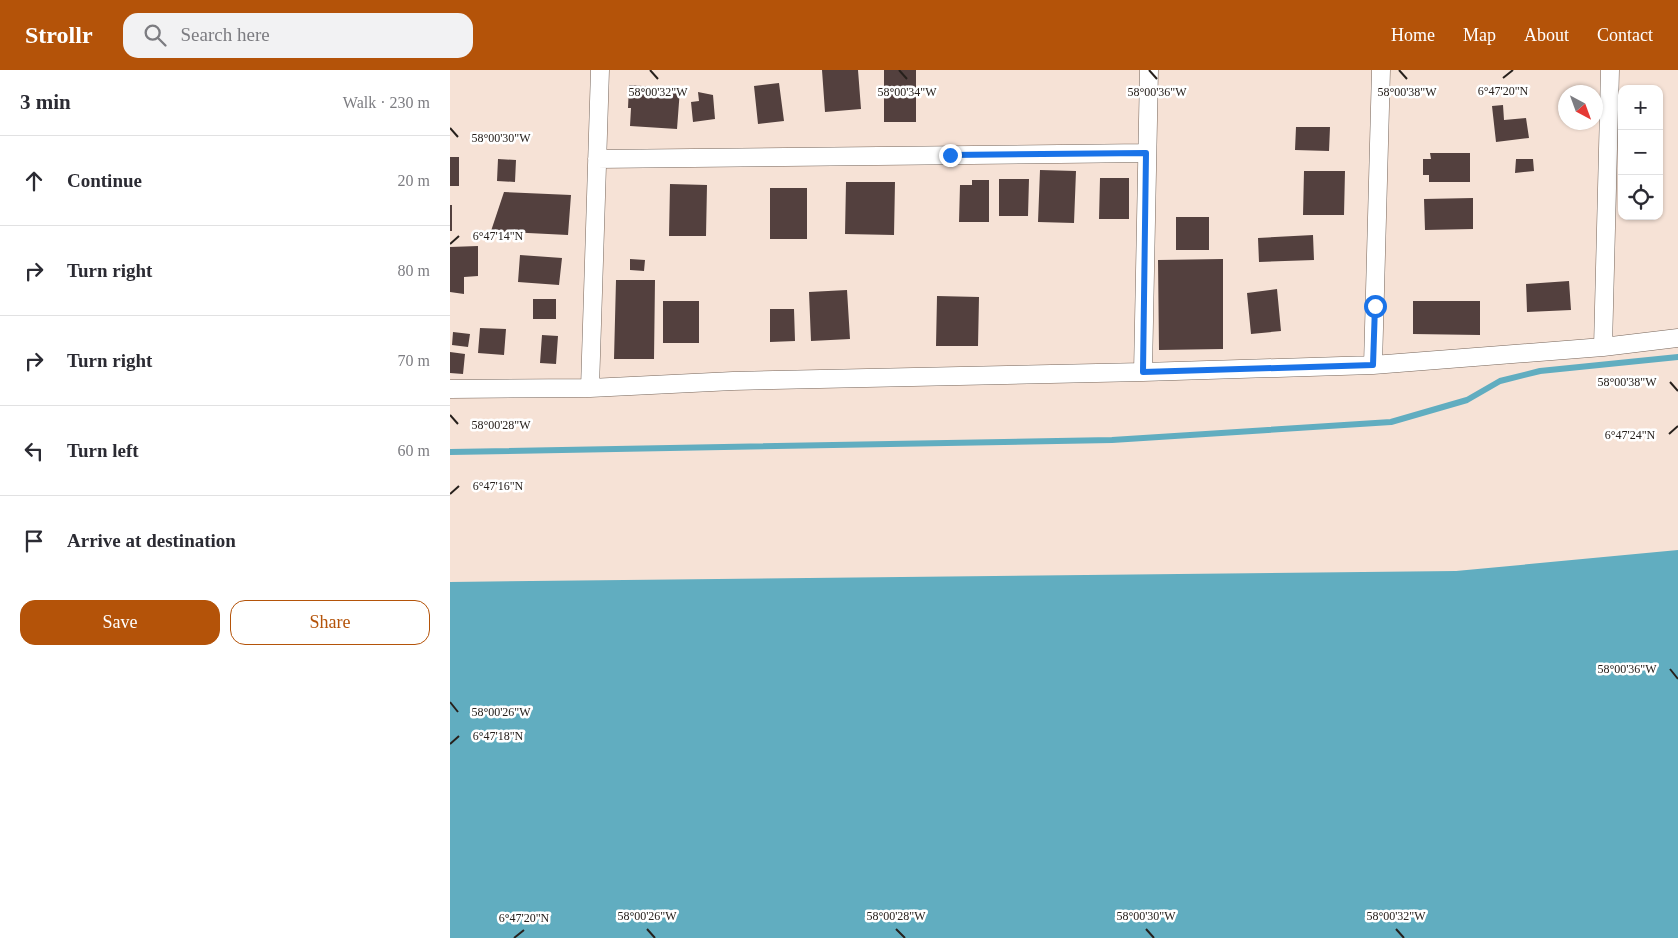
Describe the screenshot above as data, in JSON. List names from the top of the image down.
{
  "north": "bottom right",
  "page": {
    "header": "Strollr",
    "search": "Search here",
    "nav": [
      "Home",
      "Map",
      "About",
      "Contact"
    ],
    "heading": ["3 min", "Walk · 230 m"],
    "map_buttons": ["+", "−"],
    "list": [
      ["Continue", "20 m"],
      ["Turn right", "80 m"],
      ["Turn right", "70 m"],
      ["Turn left", "60 m"],
      "Arrive at destination"
    ],
    "buttons": ["Save", "Share"]
  },
  "coordinates": [
    "6°47'20\"N",
    "58°00'32\"W",
    "58°00'34\"W",
    "58°00'38\"W",
    "58°00'36\"W",
    "58°00'30\"W",
    "6°47'14\"N",
    "58°00'28\"W",
    "6°47'24\"N",
    "6°47'16\"N",
    "58°00'26\"W",
    "6°47'18\"N"
  ]
}
